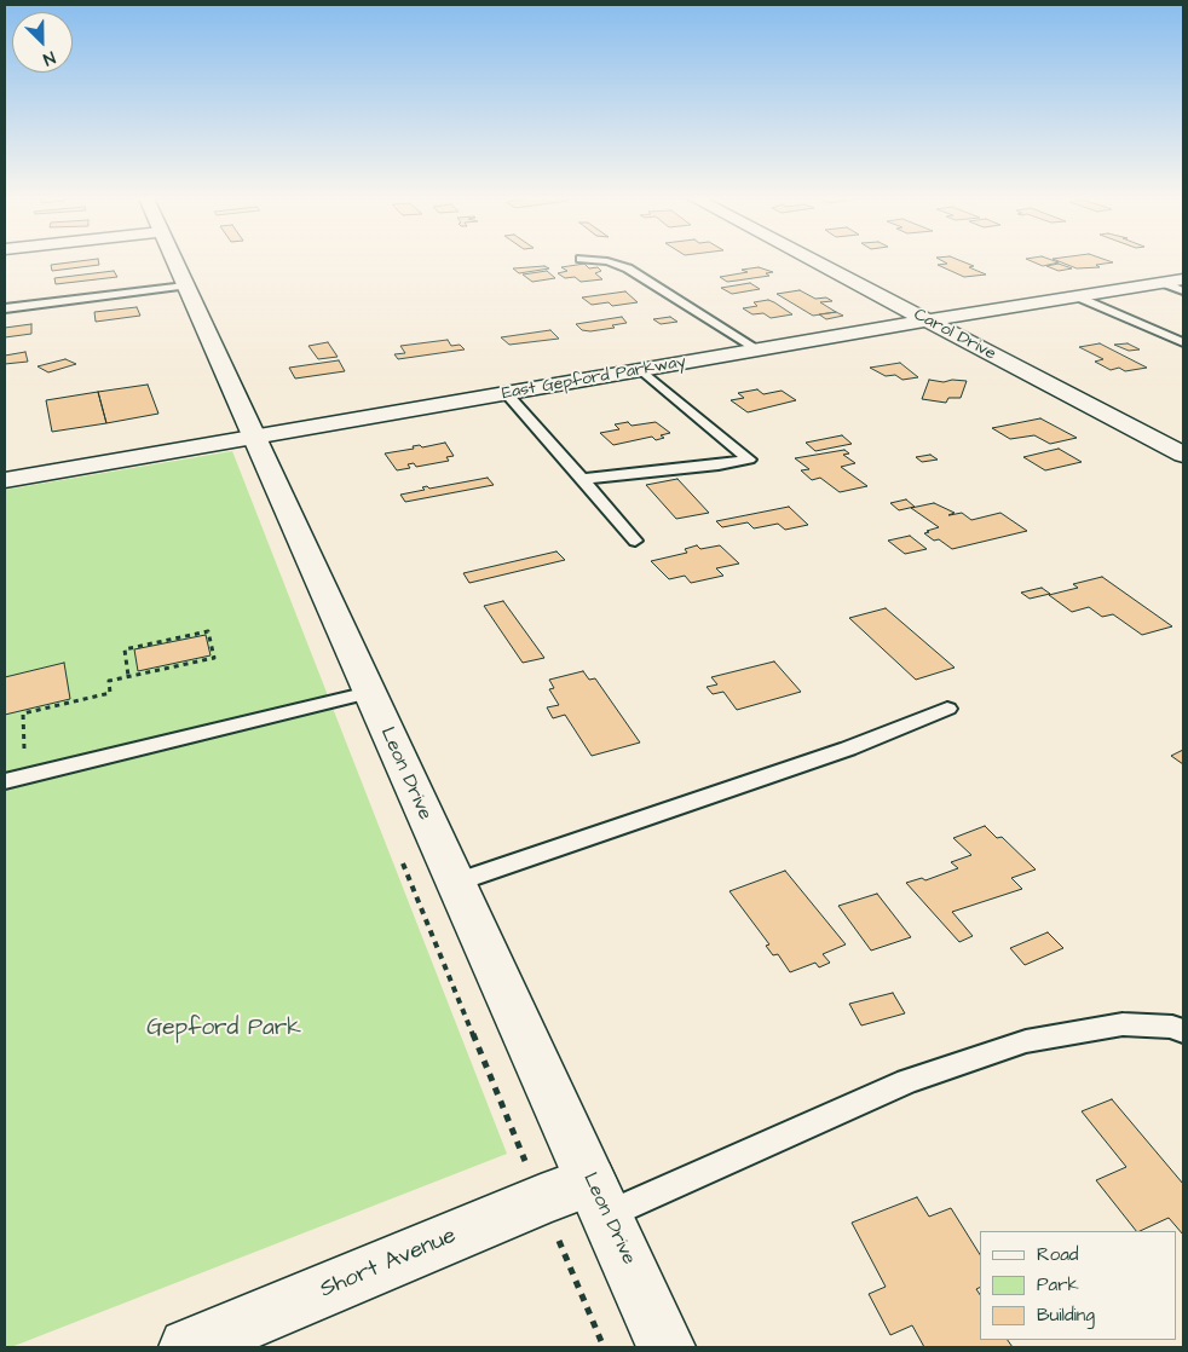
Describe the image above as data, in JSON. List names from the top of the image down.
{
  "streets": {
    "street": [
      "Carol Drive",
      "East Gepford Parkway",
      "Leon Drive",
      "Short Avenue"
    ]
  },
  "crossings": [
    ["Carol Drive", "East Gepford Parkway"],
    ["East Gepford Parkway", "Leon Drive"],
    ["Leon Drive", "Short Avenue"]
  ],
  "parks": ["Gepford Park"],
  "legend": ["Road", "Park", "Building"],
  "north": "bottom right"
}
